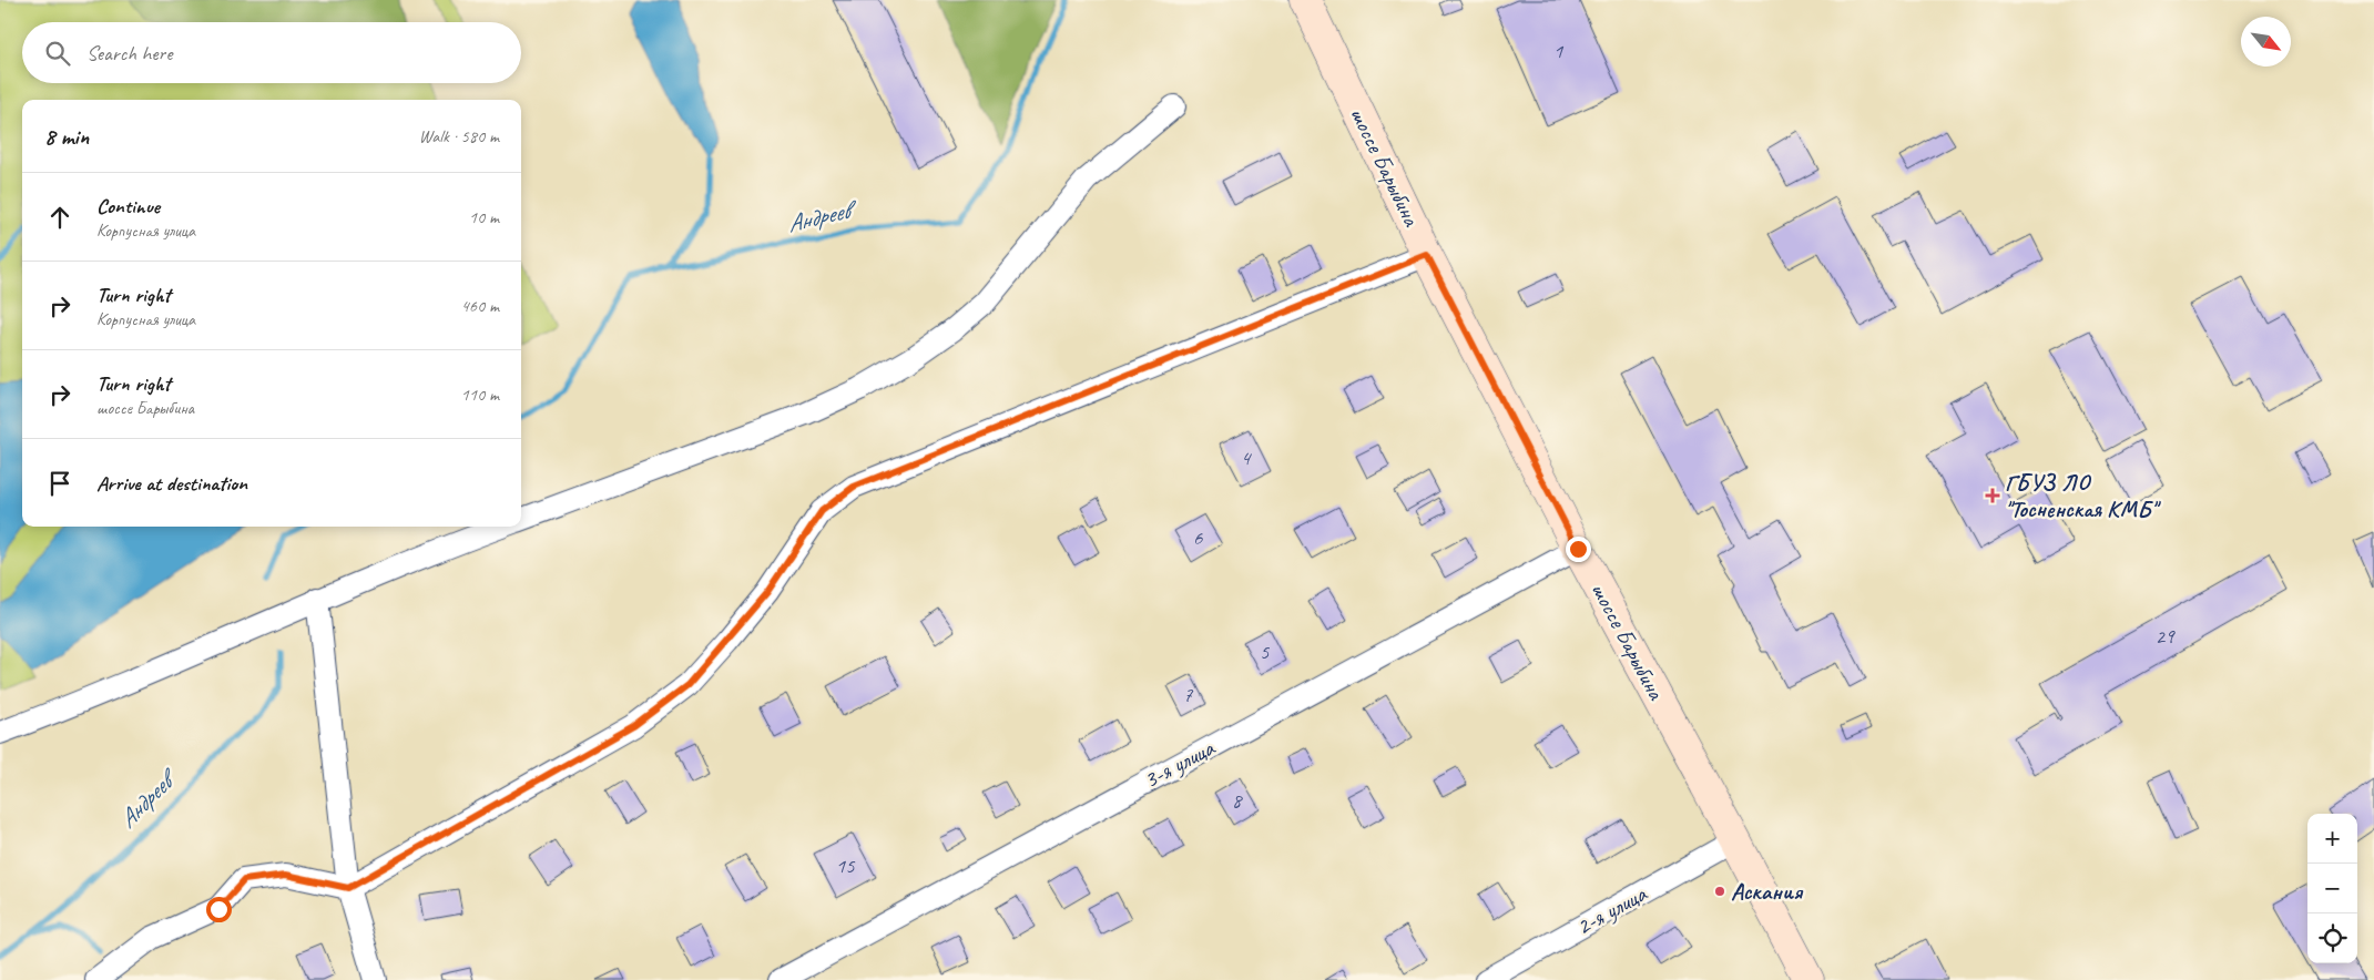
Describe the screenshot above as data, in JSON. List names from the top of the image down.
{
  "streets": {
    "main road": ["шоссе Барыбина"],
    "street": ["3-я улица", "2-я улица"]
  },
  "crossings": [
    ["шоссе Барыбина", "3-я улица"],
    ["шоссе Барыбина", "2-я улица"]
  ],
  "water": ["Андреев"],
  "places": {
    "health": ["ГБУЗ ЛО \"Тосненская КМБ\""],
    "other": ["Аскания"]
  },
  "house_numbers": [
    "1",
    "4",
    "6",
    "29",
    "5",
    "7",
    "8",
    "15"
  ],
  "north": "bottom right",
  "page": {
    "search": "Search here",
    "heading": ["8 min", "Walk · 580 m"],
    "list": [
      ["Continue", "Корпусная улица", "10 m"],
      ["Turn right", "Корпусная улица", "460 m"],
      ["Turn right", "шоссе Барыбина", "110 m"],
      "Arrive at destination"
    ],
    "map_buttons": ["+", "−"]
  }
}
